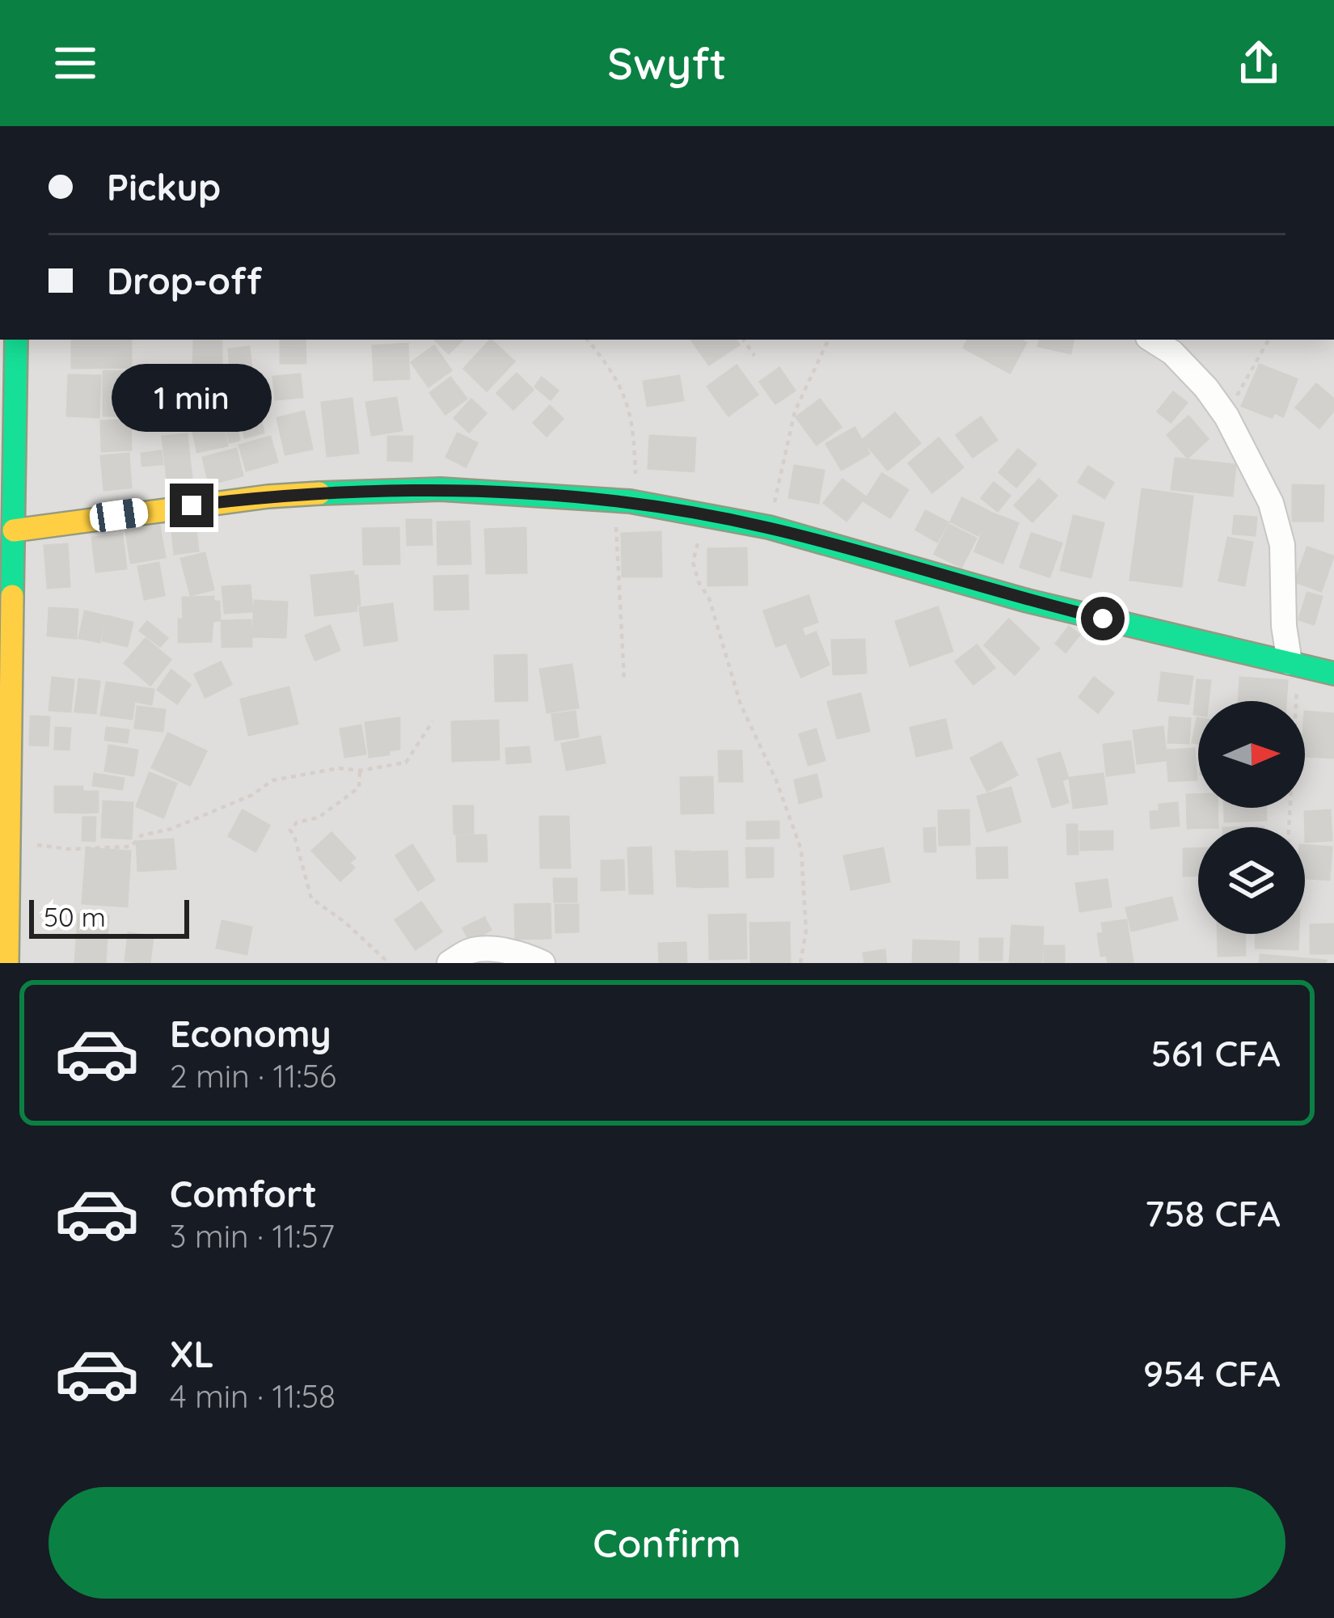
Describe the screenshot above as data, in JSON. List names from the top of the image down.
{
  "scale_bar": "50 m",
  "north": "right",
  "page": {
    "header": "Swyft",
    "banner": ["Pickup", "Drop-off"],
    "bubble": "1 min",
    "scale": "50 m",
    "list": [
      {
        "name": "Economy",
        "note": "2 min · 11:56",
        "value": "561 CFA"
      },
      {
        "name": "Comfort",
        "note": "3 min · 11:57",
        "value": "758 CFA"
      },
      {
        "name": "XL",
        "note": "4 min · 11:58",
        "value": "954 CFA"
      }
    ],
    "buttons": "Confirm"
  }
}
